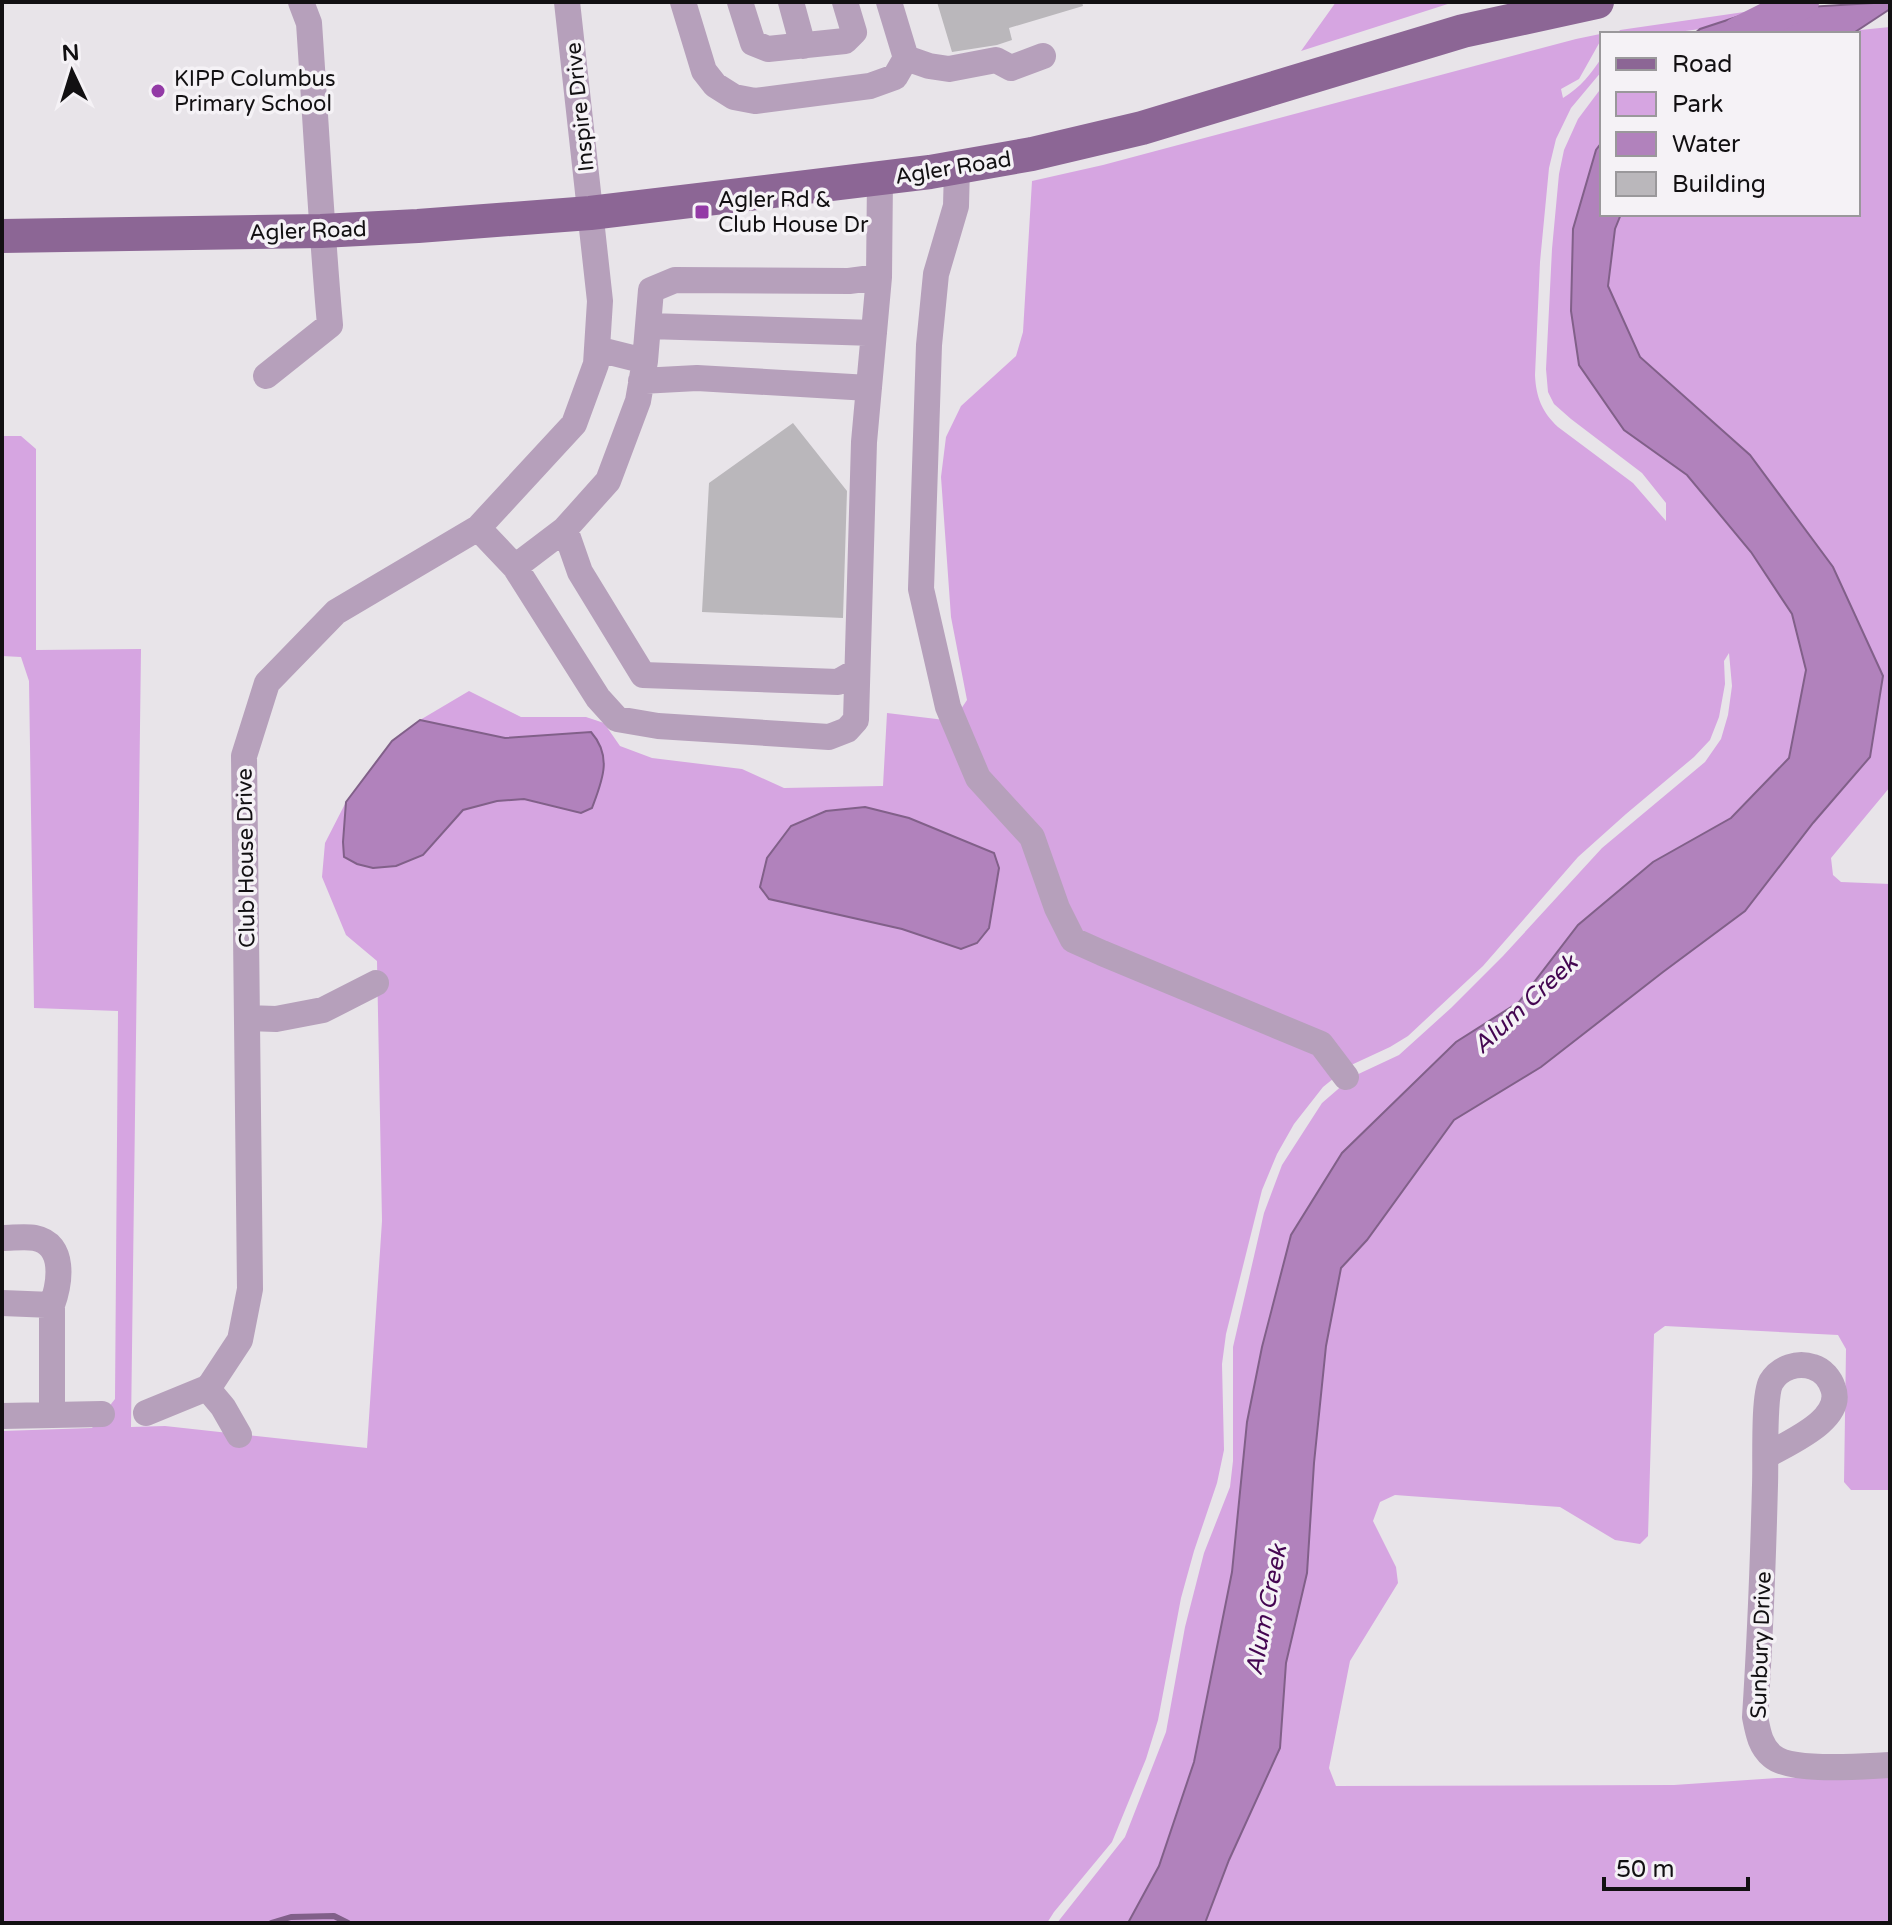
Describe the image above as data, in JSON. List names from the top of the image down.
{
  "streets": {
    "main road": ["Agler Road"],
    "street": ["Inspire Drive", "Club House Drive", "Sunbury Drive"]
  },
  "crossings": [
    ["Inspire Drive", "Agler Road"],
    ["Inspire Drive", "Club House Drive"],
    ["Agler Road", "Club House Drive"]
  ],
  "water": ["Alum Creek"],
  "places": {
    "other": ["KIPP Columbus Primary School"],
    "transit": ["Agler Rd & Club House Dr"]
  },
  "legend": [
    "Road",
    "Park",
    "Water",
    "Building"
  ],
  "scale_bar": "50 m",
  "north": "top"
}
